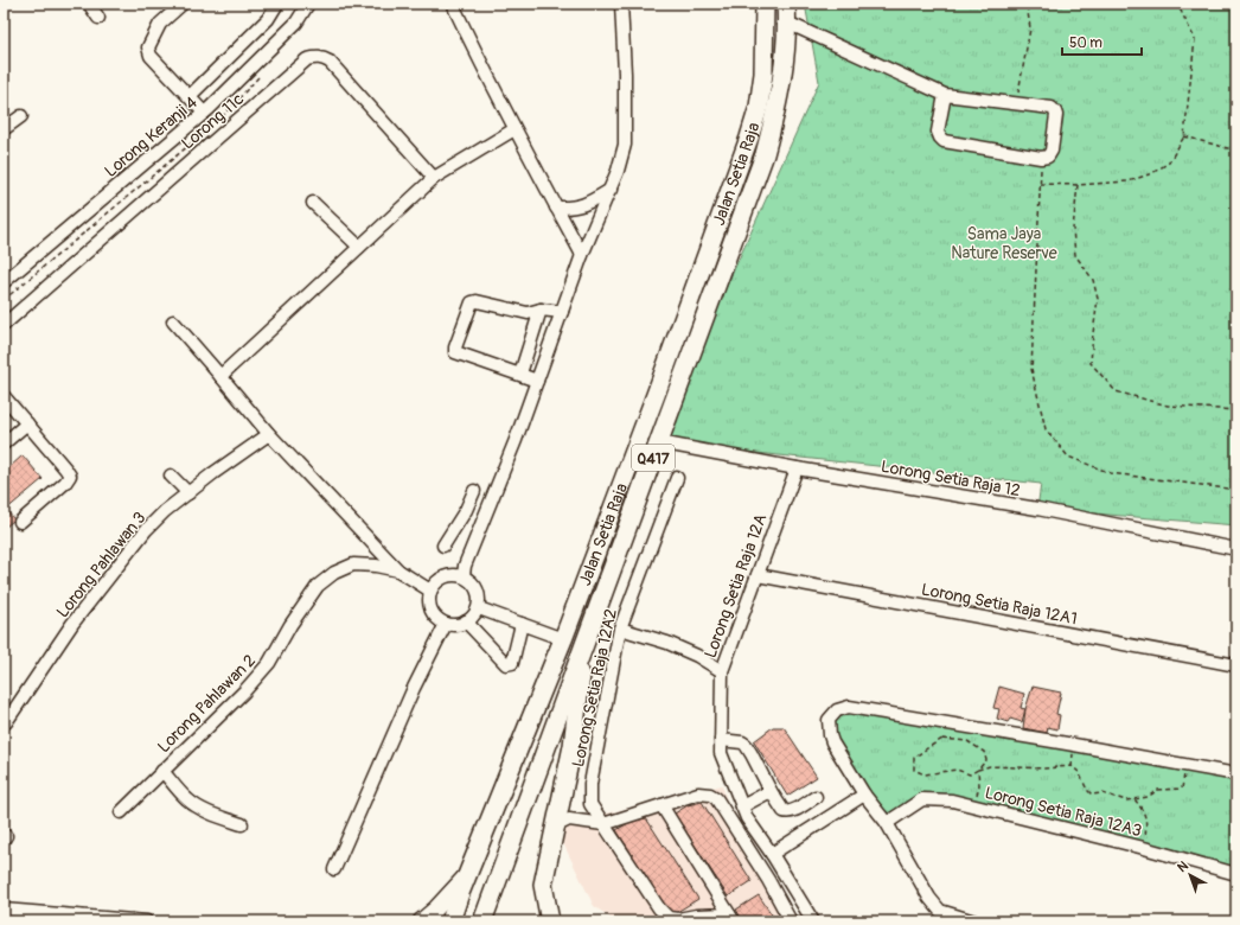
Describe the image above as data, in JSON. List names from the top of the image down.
{
  "streets": {
    "highway": ["Jalan Setia Raja", "Q417"],
    "street": [
      "Lorong 11c",
      "Lorong Keranji 4",
      "Lorong Setia Raja 12",
      "Lorong Pahlawan 3",
      "Lorong Setia Raja 12A",
      "Lorong Setia Raja 12A1",
      "Lorong Setia Raja 12A2",
      "Lorong Pahlawan 2",
      "Lorong Setia Raja 12A3"
    ]
  },
  "crossings": [
    ["Jalan Setia Raja", "Lorong Setia Raja 12"],
    ["Lorong Setia Raja 12", "Lorong Setia Raja 12A"],
    ["Lorong Setia Raja 12A", "Lorong Setia Raja 12A1"]
  ],
  "parks": ["Sama Jaya Nature Reserve"],
  "scale_bar": "50 m",
  "north": "top left"
}
